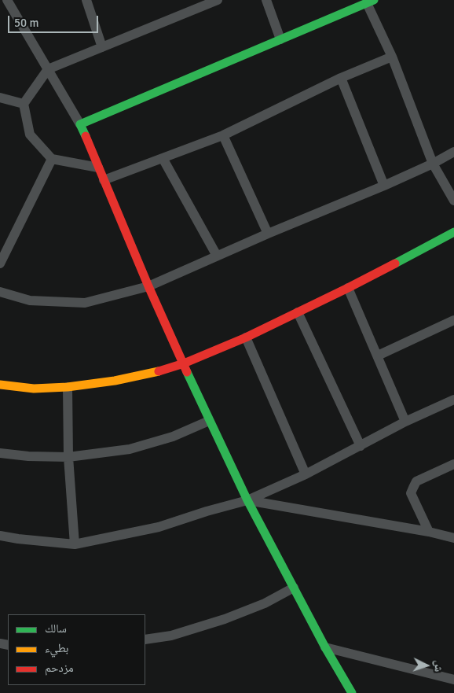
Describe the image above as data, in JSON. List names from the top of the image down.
{
  "legend": ["سالك", "بطيء", "مزدحم"],
  "scale_bar": "50 m",
  "north": "right"
}
